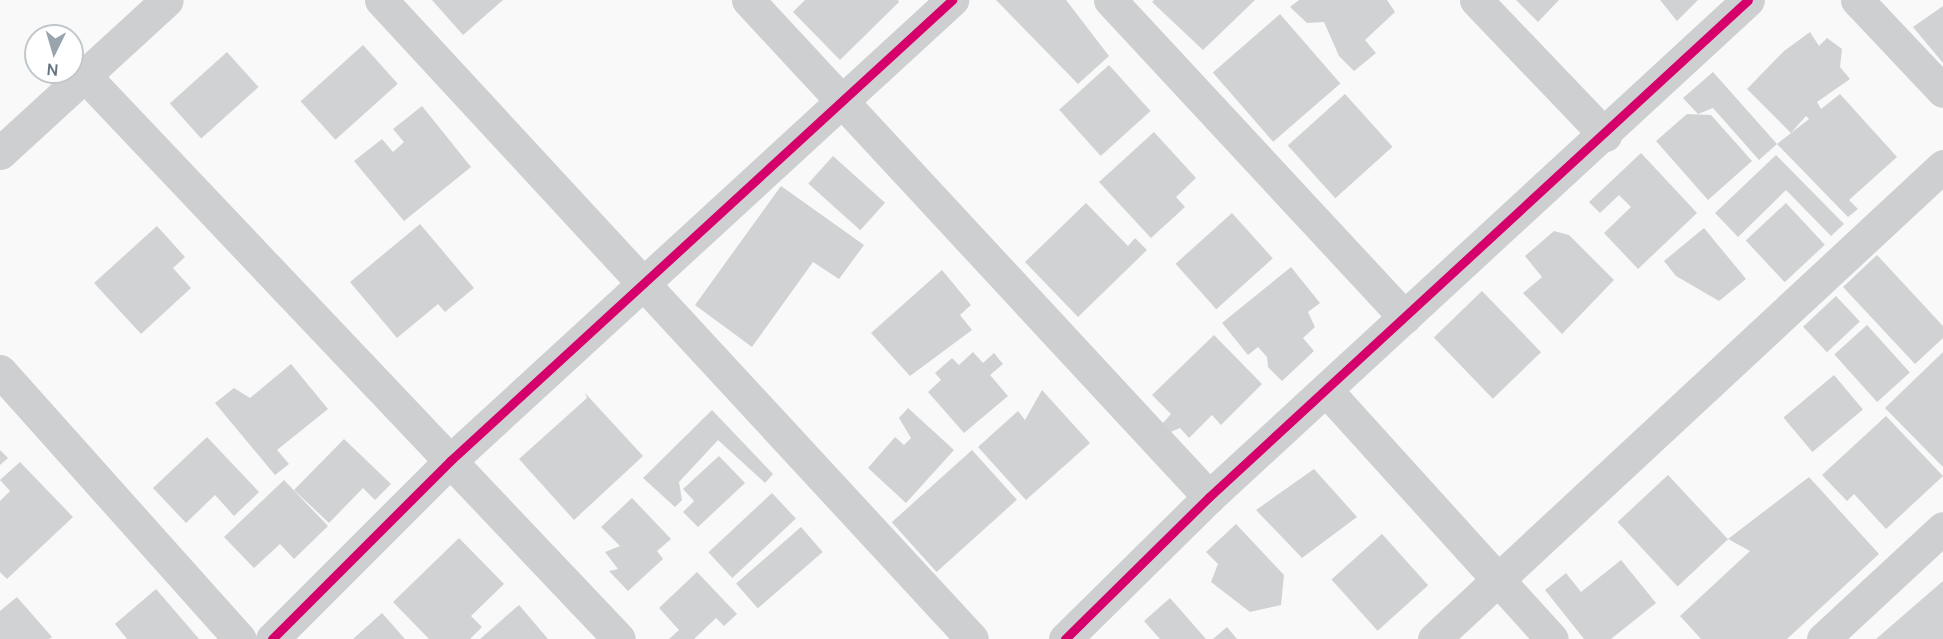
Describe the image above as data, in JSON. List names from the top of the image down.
{
  "north": "bottom"
}
